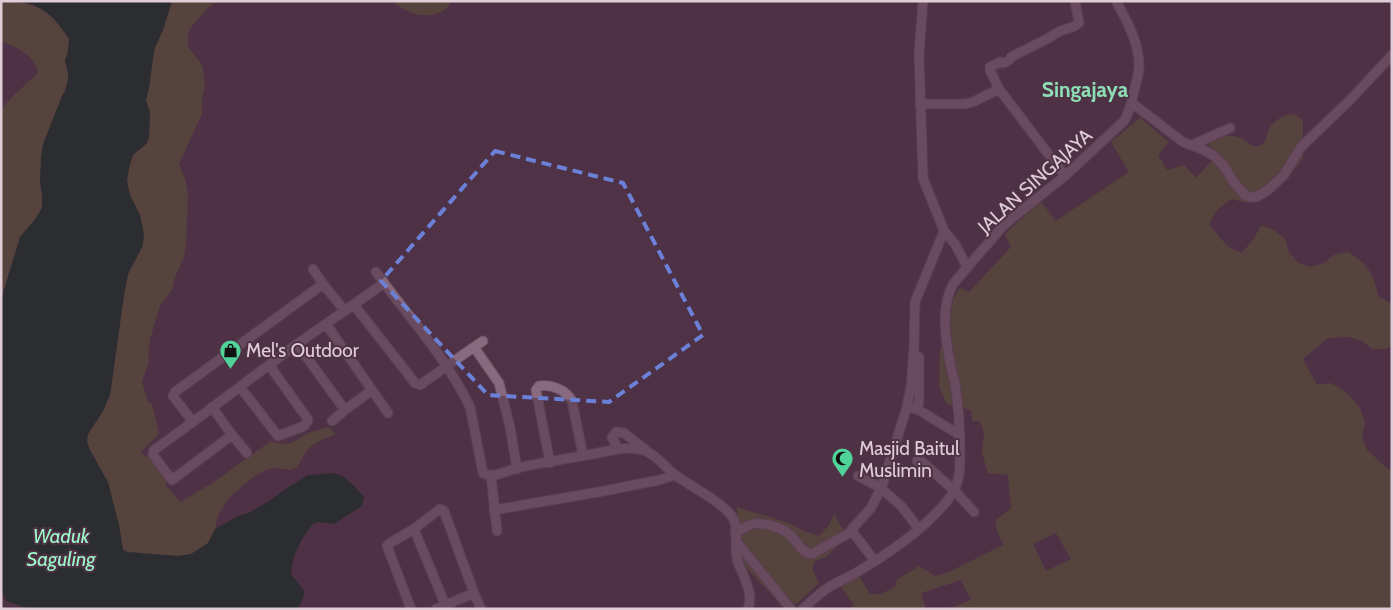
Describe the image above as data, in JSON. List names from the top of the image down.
{
  "streets": {
    "street": ["JALAN SINGAJAYA"]
  },
  "districts": ["Singajaya"],
  "water": ["Waduk Saguling"],
  "places": {
    "shop": ["Mel's Outdoor"],
    "mosque": ["Masjid Baitul Muslimin"]
  }
}
